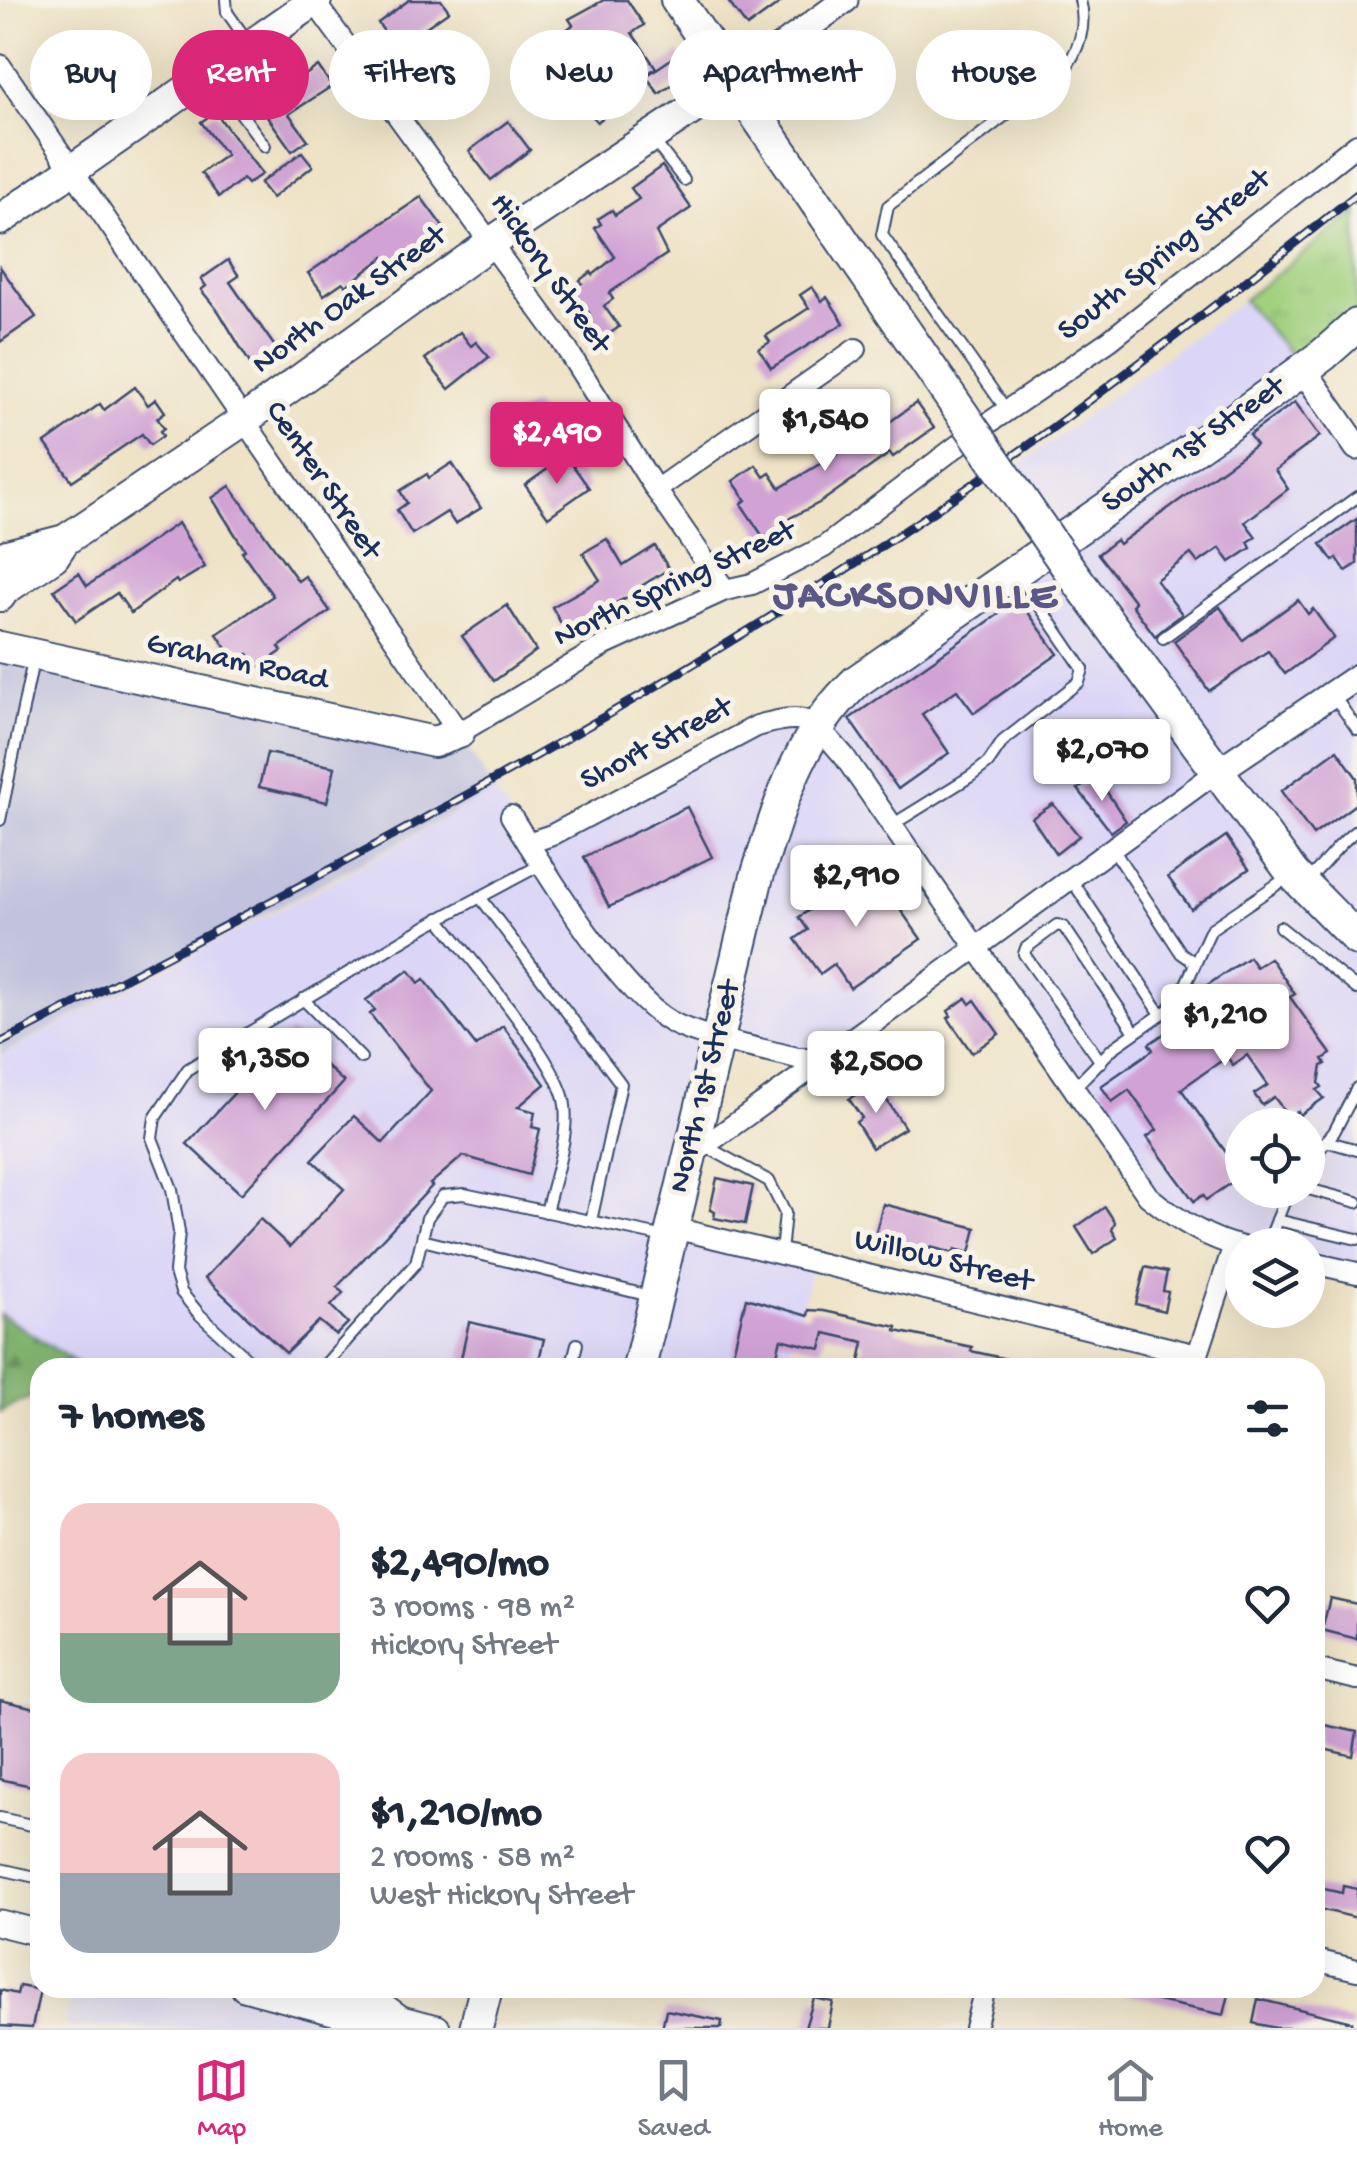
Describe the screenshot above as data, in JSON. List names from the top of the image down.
{
  "streets": {
    "main road": [
      "North Oak Street",
      "South 1st Street",
      "Graham Road",
      "North 1st Street"
    ],
    "street": [
      "South Spring Street",
      "Hickory Street",
      "Center Street",
      "North Spring Street",
      "Short Street",
      "Willow Street"
    ]
  },
  "crossings": [
    ["South Spring Street", "North Spring Street"],
    ["Hickory Street", "North Oak Street"],
    ["Hickory Street", "North Spring Street"],
    ["North Oak Street", "Center Street"],
    ["South 1st Street", "North 1st Street"],
    ["Center Street", "North Spring Street"],
    ["Center Street", "Graham Road"],
    ["North Spring Street", "Graham Road"],
    ["Short Street", "North 1st Street"],
    ["North 1st Street", "Willow Street"]
  ],
  "districts": ["JACKSONVILLE"],
  "page": {
    "chip": [
      "Buy",
      "Rent",
      "Filters",
      "New",
      "Apartment",
      "House"
    ],
    "price": [
      "$1,540",
      "$2,490",
      "$2,070",
      "$2,910",
      "$1,210",
      "$1,350",
      "$2,500"
    ],
    "heading": "7 homes",
    "list": [
      {
        "name": "$2,490/mo",
        "note": "3 rooms · 98 m² · Hickory Street"
      },
      {
        "name": "$1,210/mo",
        "note": "2 rooms · 58 m² · West Hickory Street"
      }
    ],
    "tabs": ["Map", "Saved", "Home"]
  }
}
